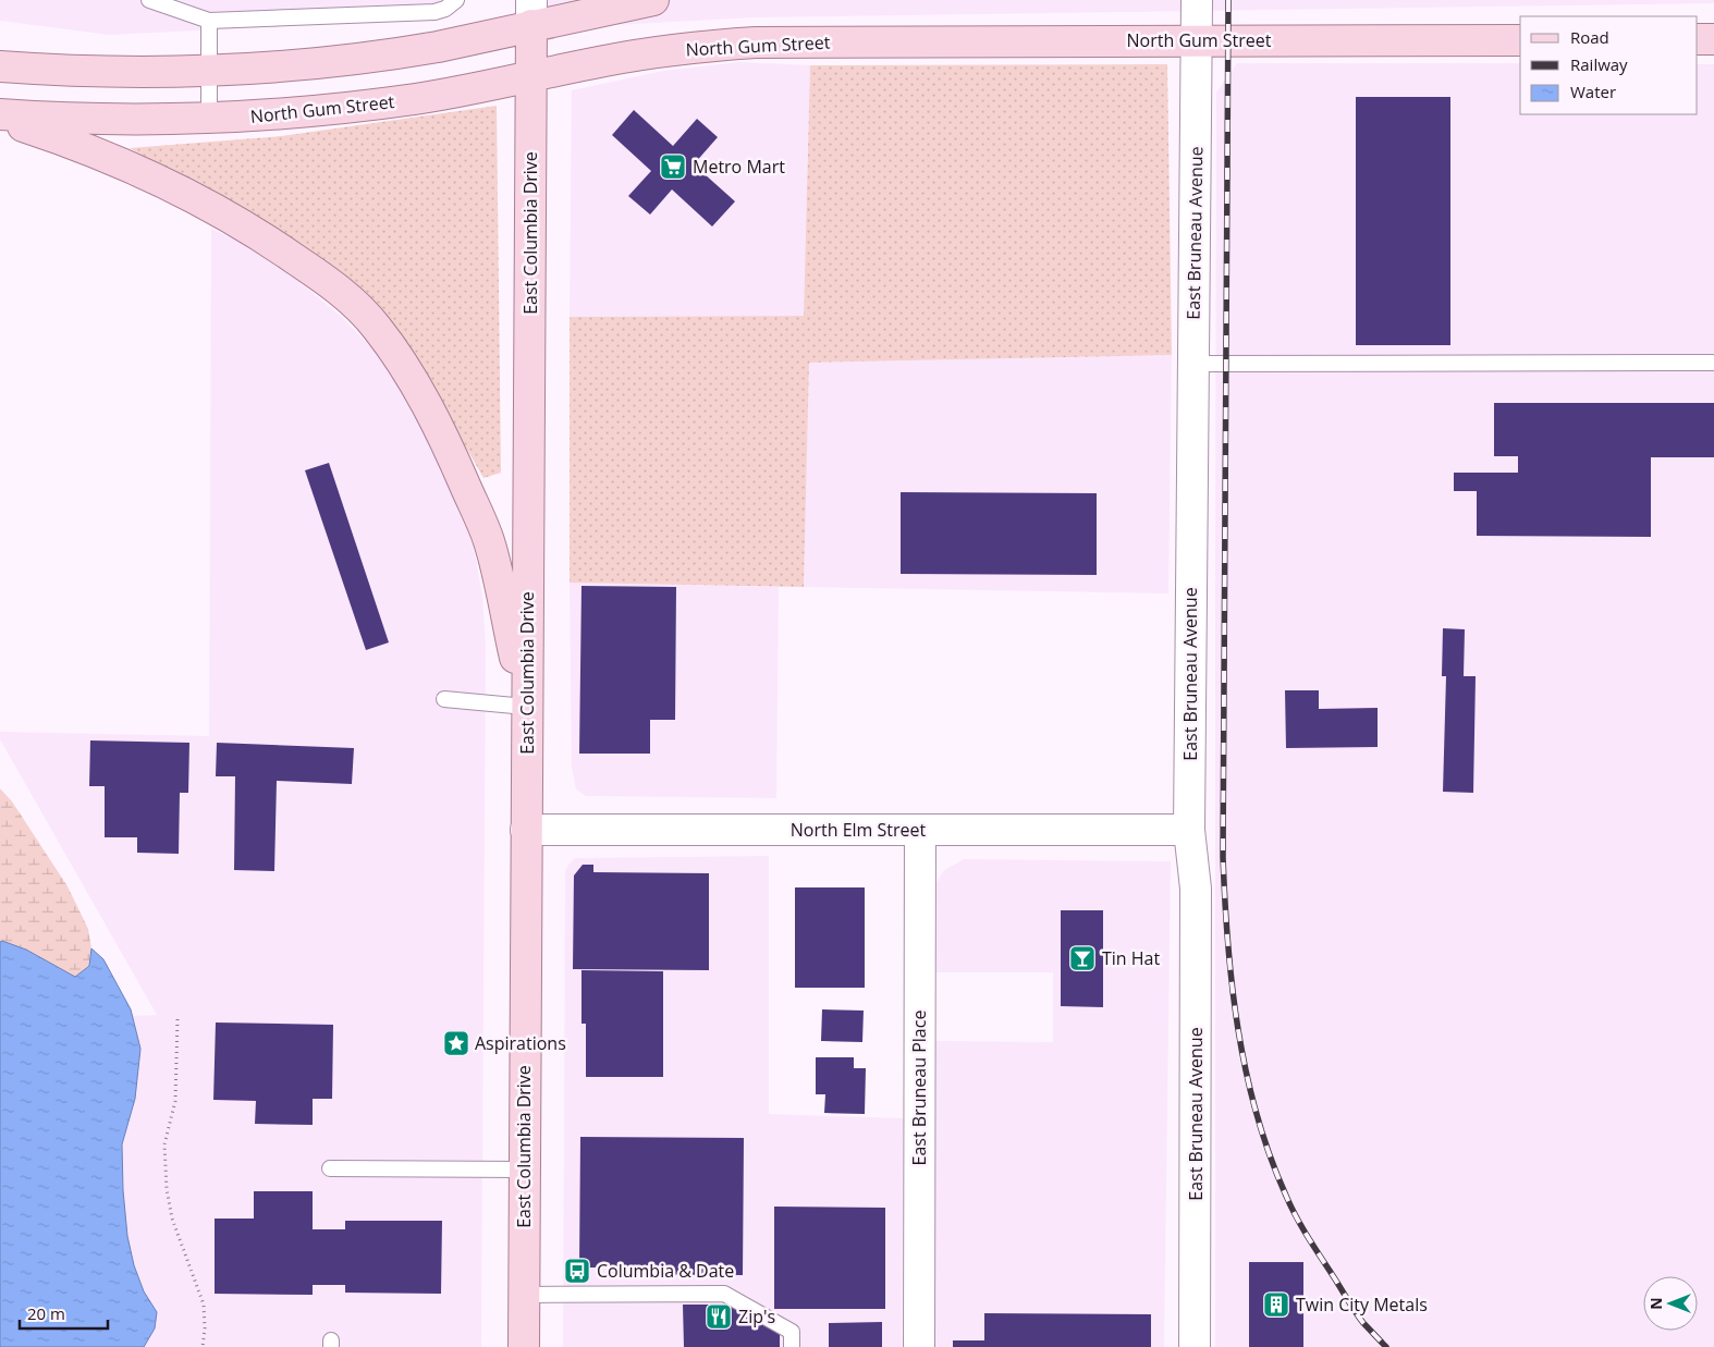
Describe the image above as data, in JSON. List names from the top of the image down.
{
  "streets": {
    "main road": ["North Gum Street", "East Columbia Drive"],
    "street": ["East Bruneau Avenue", "North Elm Street", "East Bruneau Place"]
  },
  "crossings": [
    ["North Gum Street", "East Columbia Drive"],
    ["North Gum Street", "East Bruneau Avenue"],
    ["East Columbia Drive", "North Elm Street"],
    ["East Bruneau Avenue", "North Elm Street"],
    ["North Elm Street", "East Bruneau Place"]
  ],
  "places": {
    "supermarket": ["Metro Mart"],
    "bar": ["Tin Hat"],
    "place": ["Aspirations"],
    "bus stop": ["Columbia & Date"],
    "building": ["Twin City Metals"],
    "restaurant": ["Zip's"]
  },
  "legend": ["Road", "Railway", "Water"],
  "scale_bar": "20 m",
  "north": "left"
}
